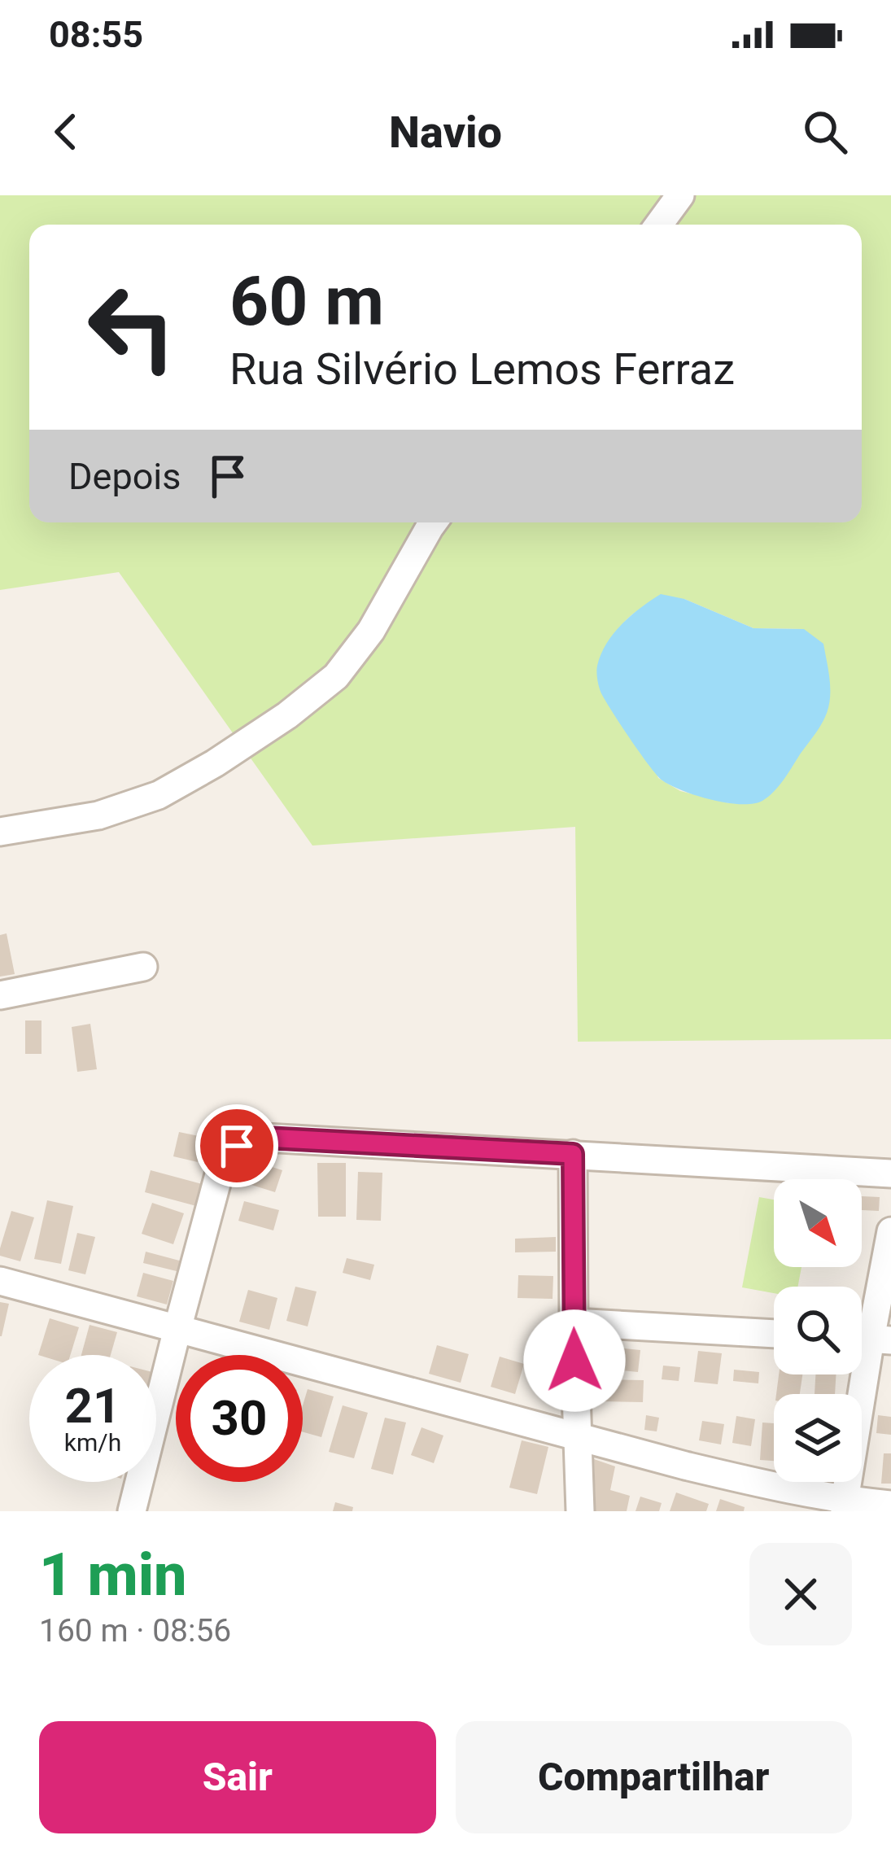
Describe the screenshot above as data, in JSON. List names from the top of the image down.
{
  "north": "bottom right",
  "page": {
    "status": "08:55",
    "header": "Navio",
    "turn": ["60 m", "Rua Silvério Lemos Ferraz"],
    "then": "Depois",
    "speed": "21 km/h",
    "limit": "30",
    "heading": ["1 min", "160 m · 08:56"],
    "buttons": ["Sair", "Compartilhar"]
  }
}
